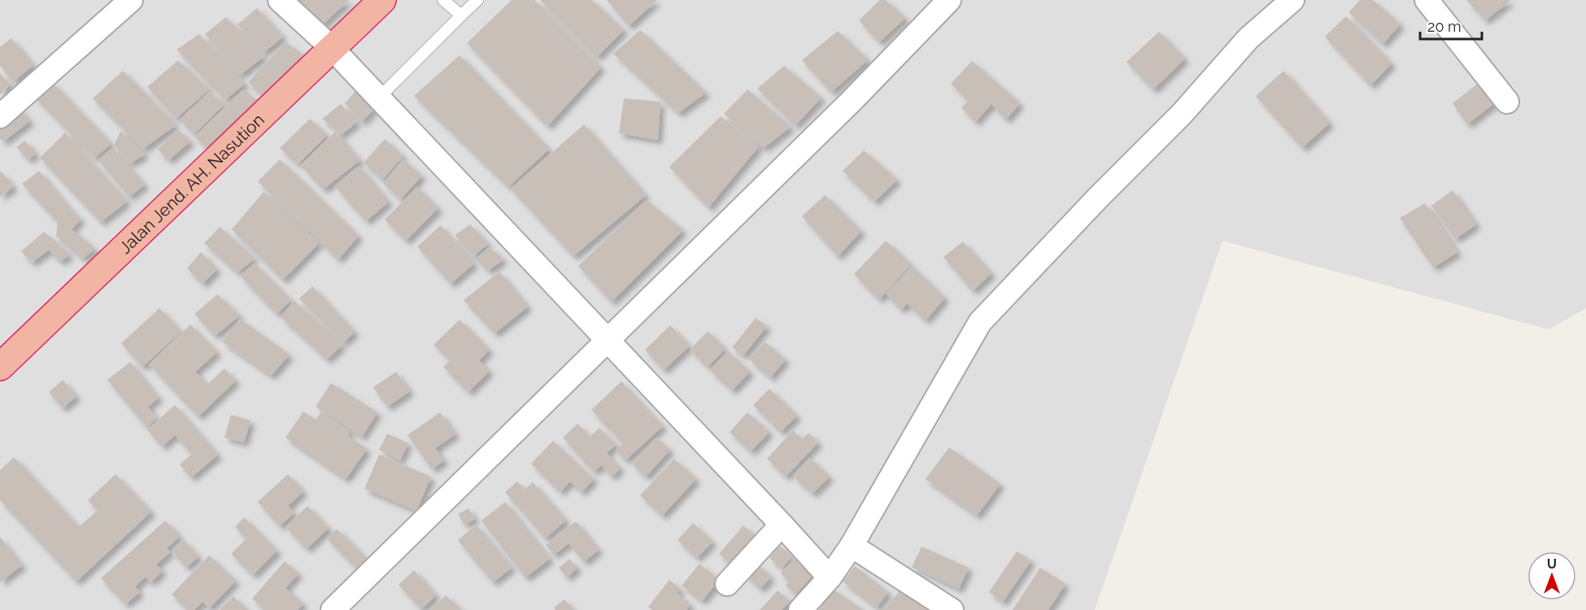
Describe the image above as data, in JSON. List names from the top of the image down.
{
  "streets": {
    "highway": ["Jalan Jend. AH. Nasution"]
  },
  "scale_bar": "20 m",
  "north": "top"
}
